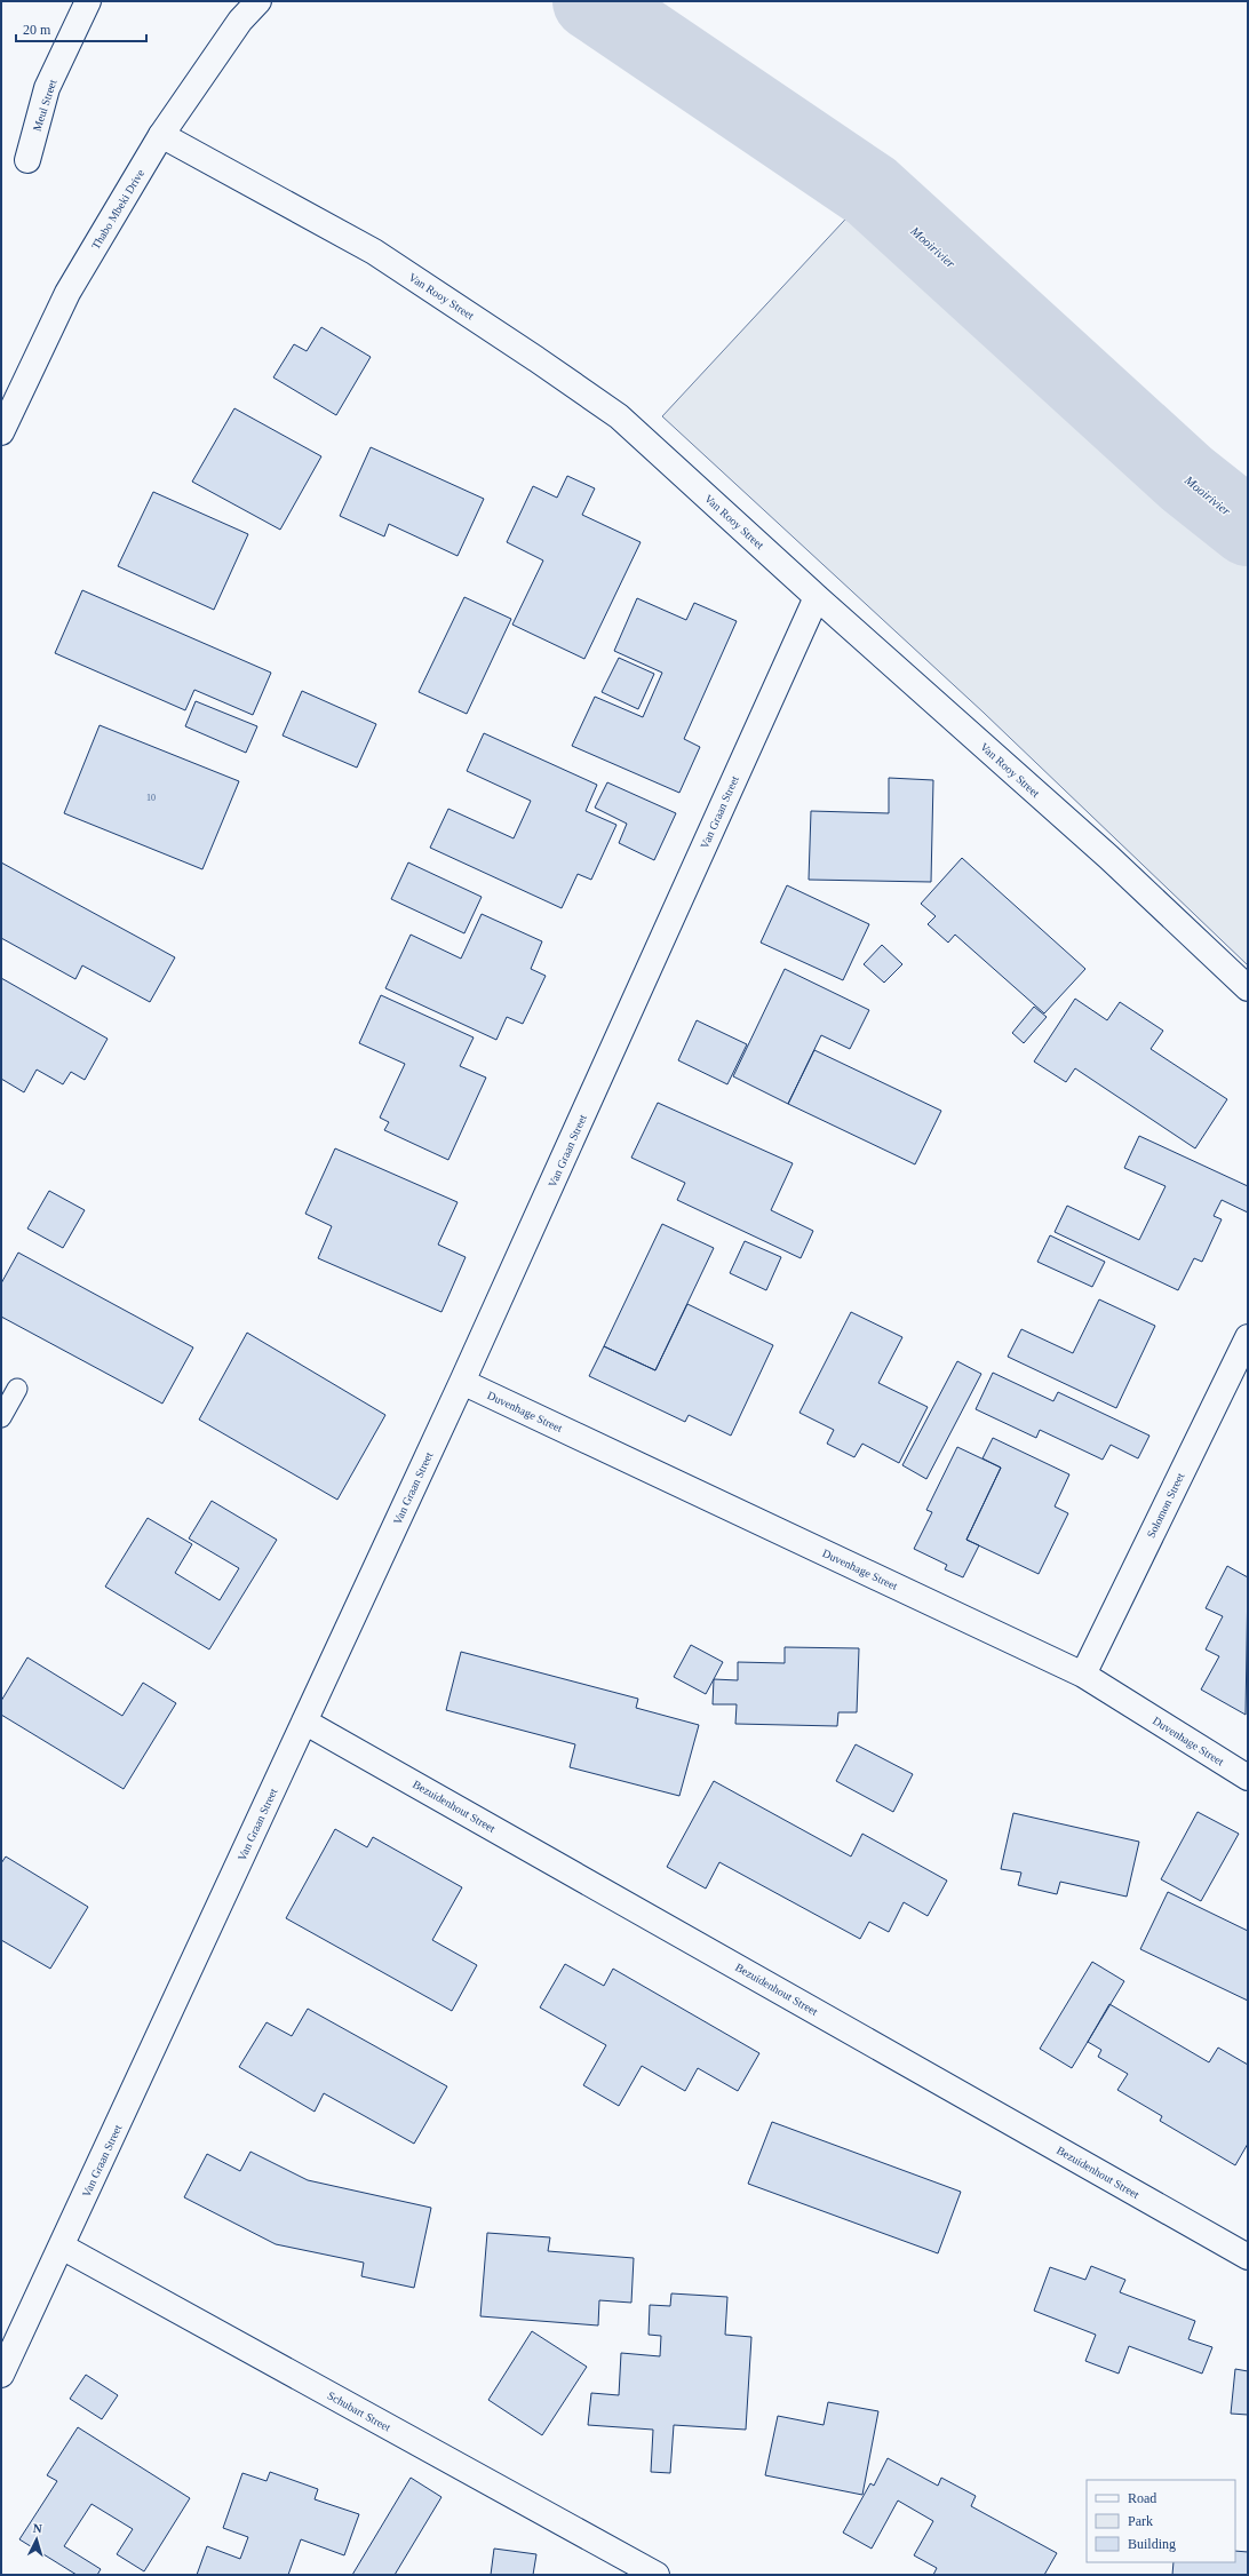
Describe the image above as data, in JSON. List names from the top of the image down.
{
  "streets": {
    "street": [
      "Meul Street",
      "Thabo Mbeki Drive",
      "Van Rooy Street",
      "Van Graan Street",
      "Duvenhage Street",
      "Solomon Street",
      "Bezuidenhout Street",
      "Schubart Street"
    ]
  },
  "crossings": [
    ["Thabo Mbeki Drive", "Van Rooy Street"],
    ["Van Rooy Street", "Van Graan Street"],
    ["Van Graan Street", "Duvenhage Street"],
    ["Van Graan Street", "Bezuidenhout Street"],
    ["Van Graan Street", "Schubart Street"],
    ["Duvenhage Street", "Solomon Street"]
  ],
  "water": ["Mooirivier"],
  "house_numbers": ["10"],
  "legend": ["Road", "Park", "Building"],
  "scale_bar": "20 m",
  "north": "top"
}
